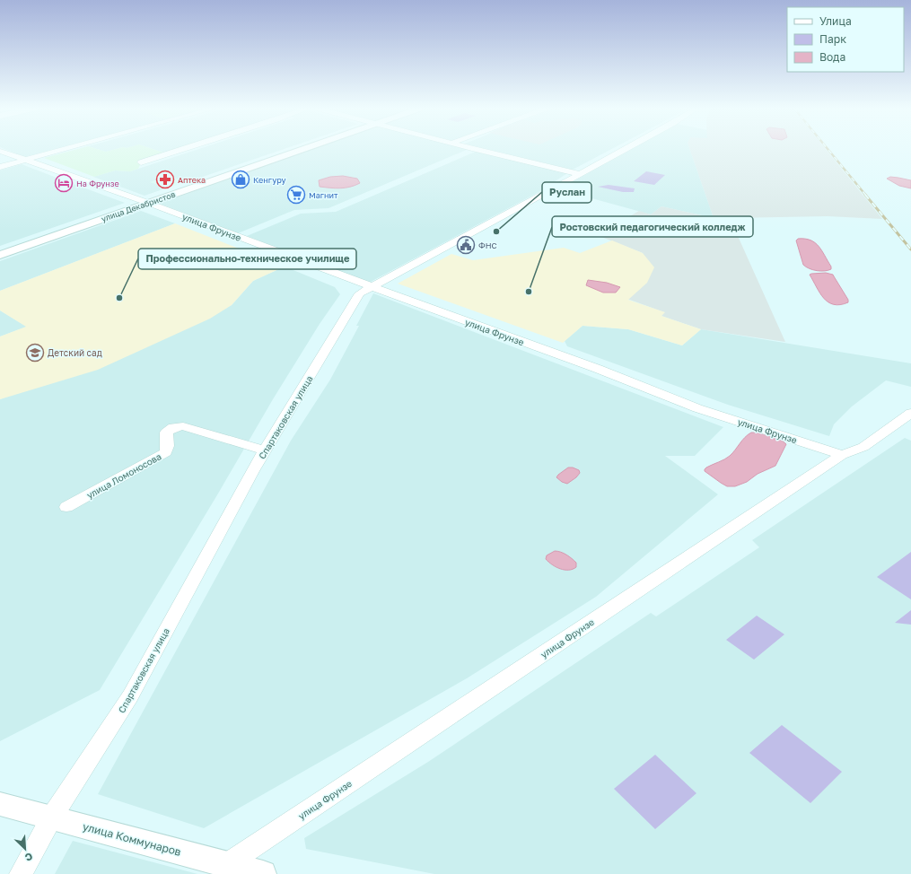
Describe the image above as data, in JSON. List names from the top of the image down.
{
  "streets": {
    "street": [
      "улица Декабристов",
      "улица Фрунзе",
      "Спартаковская улица",
      "улица Ломоносова",
      "улица Коммунаров"
    ]
  },
  "crossings": [
    ["улица Декабристов", "улица Фрунзе"],
    ["улица Фрунзе", "Спартаковская улица"],
    ["улица Фрунзе", "улица Коммунаров"],
    ["Спартаковская улица", "улица Ломоносова"],
    ["Спартаковская улица", "улица Коммунаров"]
  ],
  "places": {
    "pharmacy": ["Аптека"],
    "shop": ["Кенгуру"],
    "hotel": ["На Фрунзе"],
    "supermarket": ["Магнит"],
    "other": ["Руслан", "Ростовский педагогический колледж", "Профессионально-техническое училище"],
    "public building": ["ФНС"],
    "school or university": ["Детский сад"]
  },
  "legend": ["Улица", "Парк", "Вода"],
  "north": "bottom right"
}
